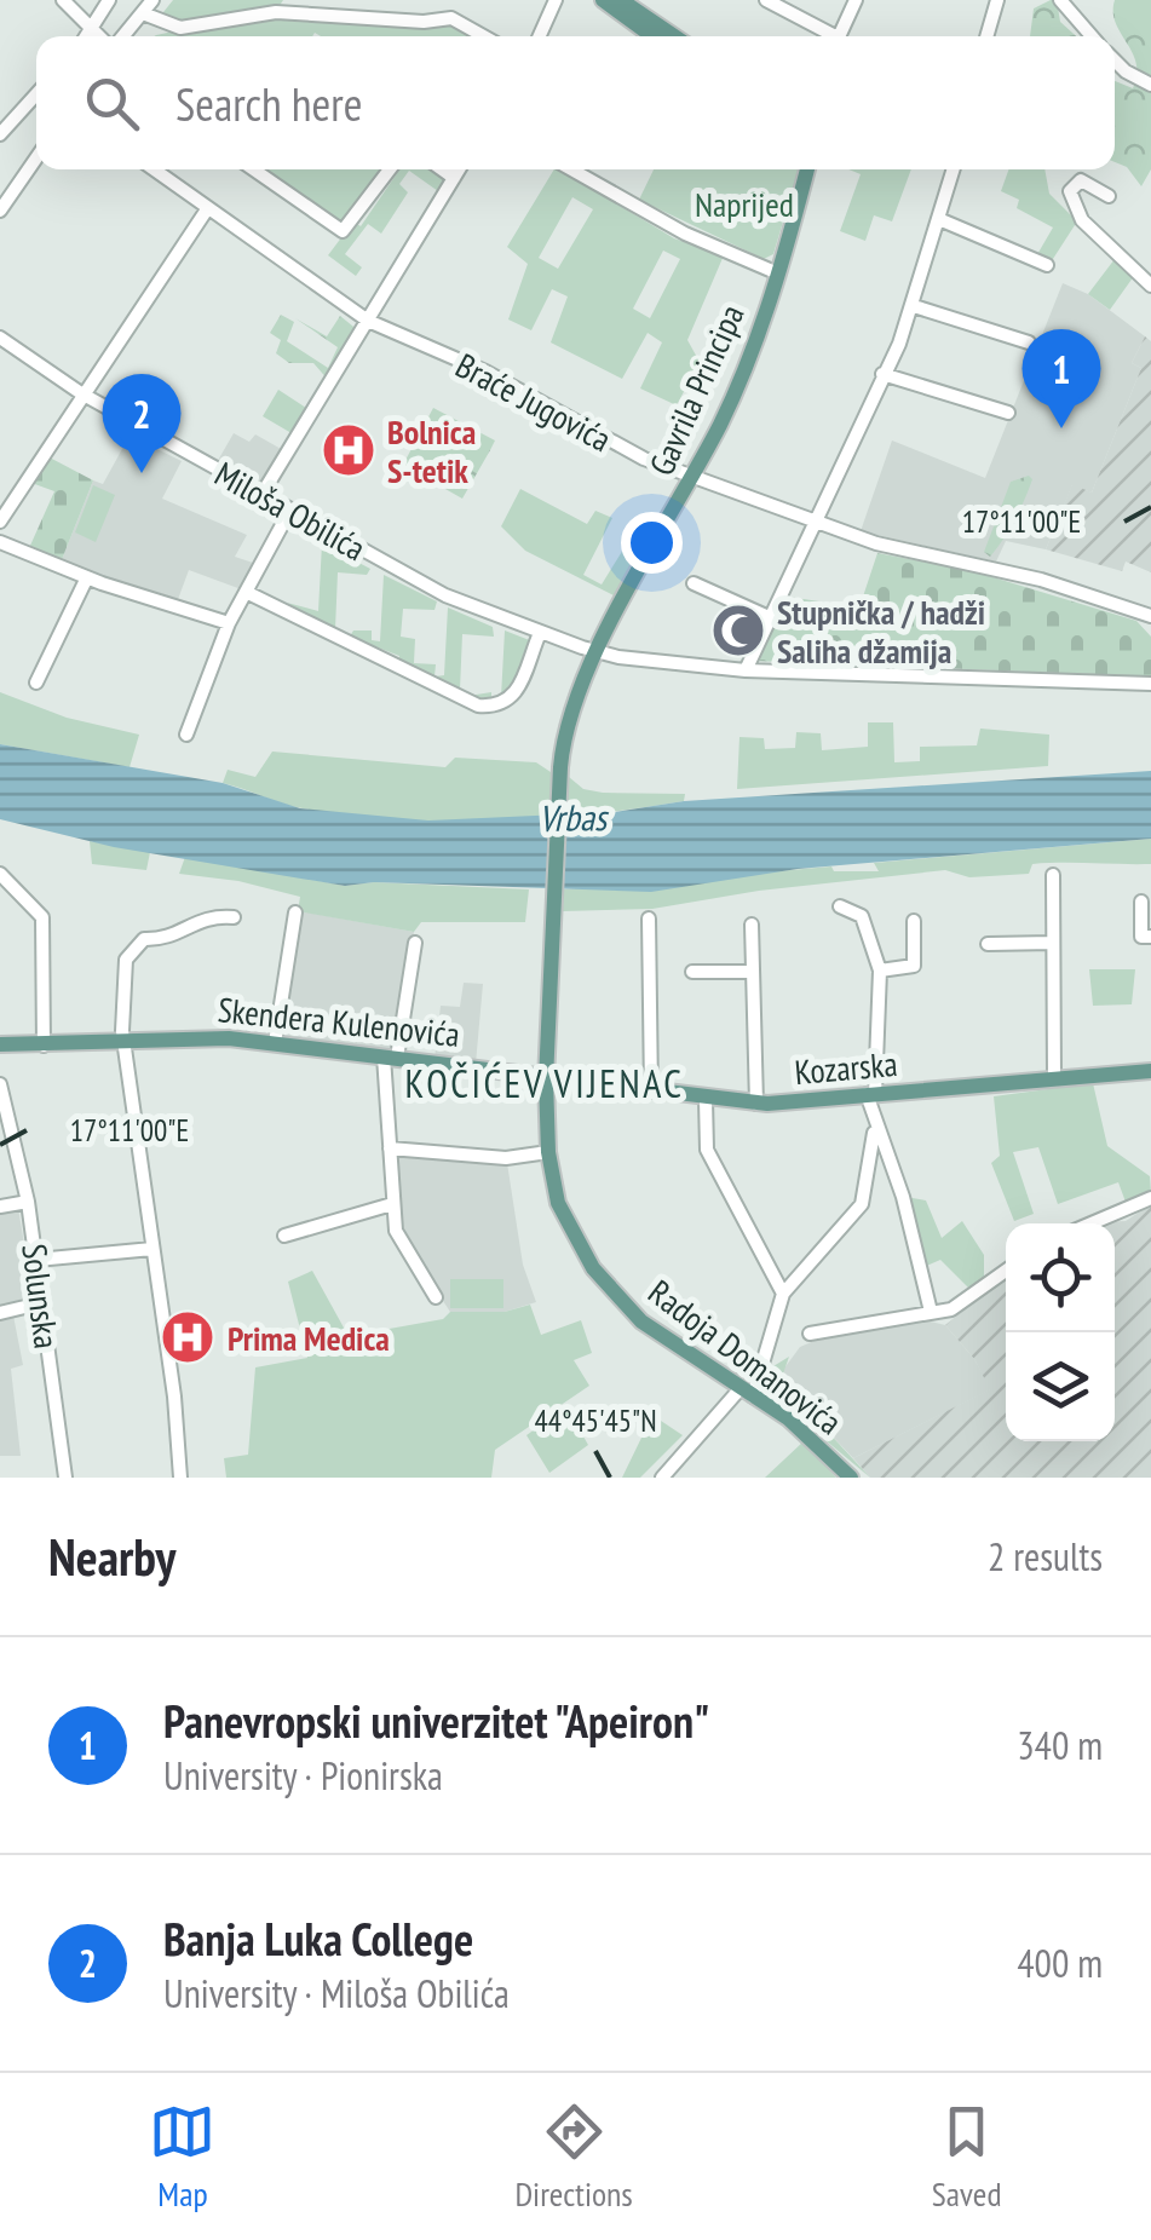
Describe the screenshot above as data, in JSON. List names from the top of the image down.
{
  "streets": {
    "main road": [
      "Gavrila Principa",
      "Skendera Kulenovića",
      "Kozarska",
      "Radoja Domanovića"
    ],
    "street": ["Braće Jugovića", "Miloša Obilića", "Solunska"]
  },
  "crossings": [
    ["Gavrila Principa", "Braće Jugovića"],
    ["Gavrila Principa", "Miloša Obilića"],
    ["Gavrila Principa", "Radoja Domanovića"],
    ["Skendera Kulenovića", "Kozarska"],
    ["Skendera Kulenovića", "Radoja Domanovića"],
    ["Kozarska", "Radoja Domanovića"]
  ],
  "districts": ["KOČIĆEV VIJENAC"],
  "water": ["Vrbas"],
  "parks": ["Naprijed"],
  "places": {
    "hospital": ["Bolnica S-tetik", "Prima Medica"],
    "mosque": ["Stupnička / hadži Saliha džamija"]
  },
  "page": {
    "search": "Search here",
    "pins": ["1", "2"],
    "heading": ["Nearby", "2 results"],
    "list": [
      {
        "mark": "1",
        "name": "Panevropski univerzitet \"Apeiron\"",
        "note": "University · Pionirska",
        "value": "340 m"
      },
      {
        "mark": "2",
        "name": "Banja Luka College",
        "note": "University · Miloša Obilića",
        "value": "400 m"
      }
    ],
    "nav": ["Map", "Directions", "Saved"]
  },
  "coordinates": ["17°11'00\"E", "44°45'45\"N"]
}
